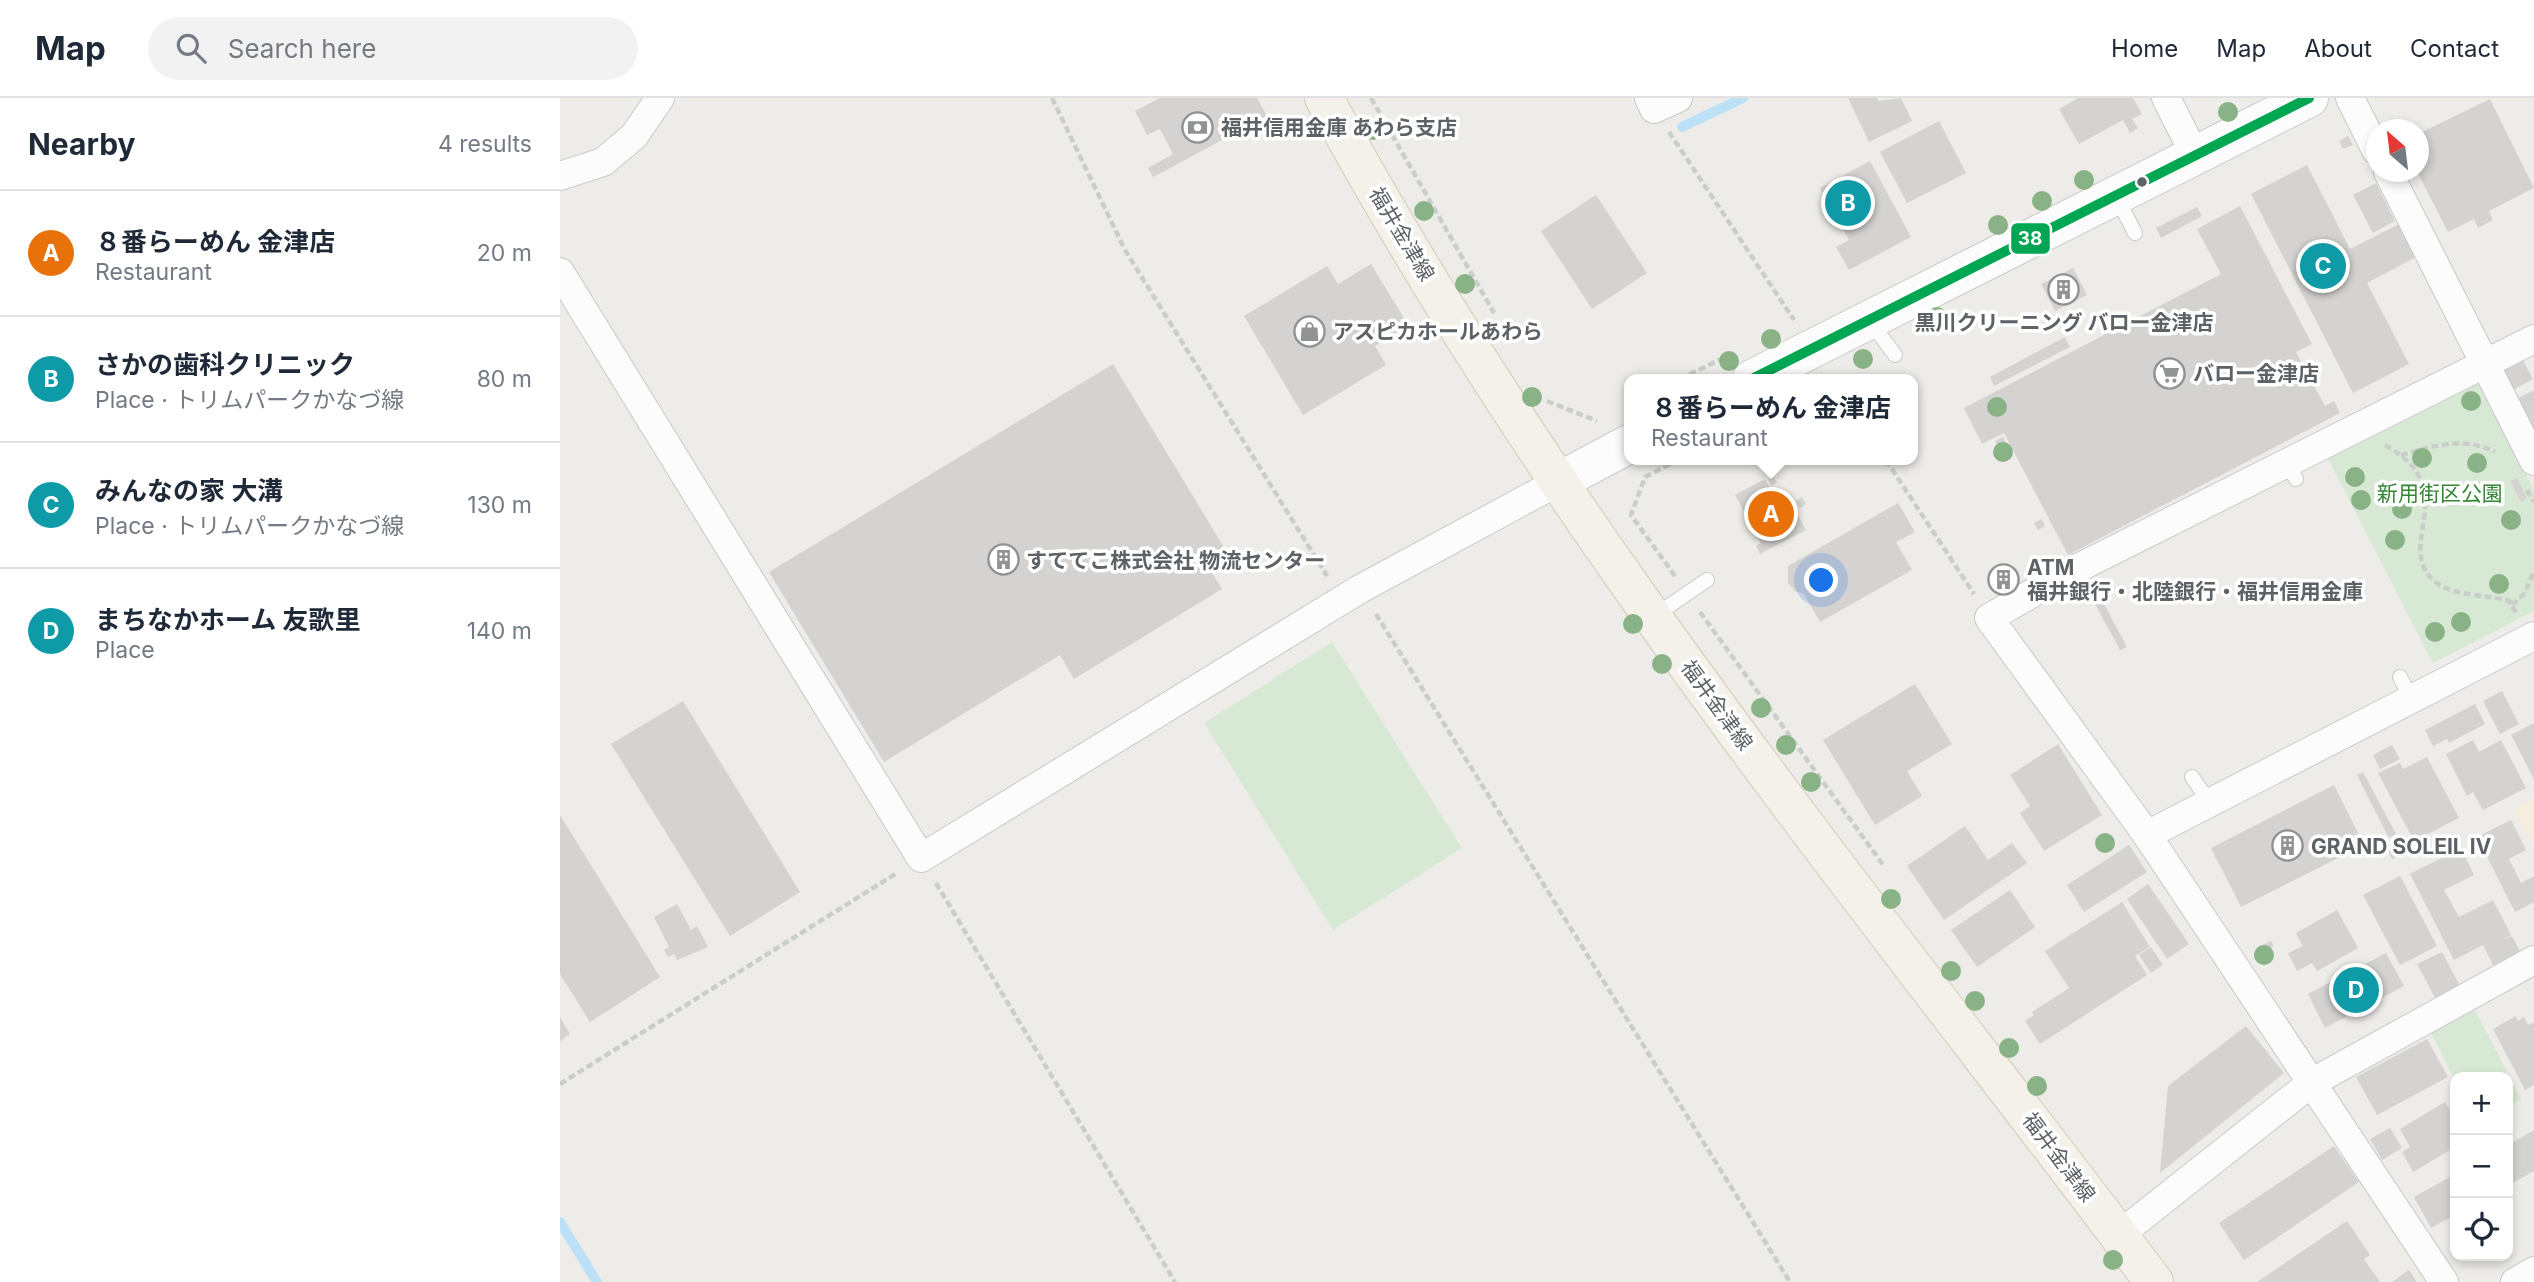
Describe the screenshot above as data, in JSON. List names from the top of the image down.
{
  "streets": {
    "main road": ["福井金津線"]
  },
  "parks": ["新用街区公園"],
  "places": {
    "bank": ["福井信用金庫 あわら支店"],
    "building": [
      "黒川クリーニング バロー金津店",
      "すててこ株式会社 物流センター",
      "ATM 福井銀行・北陸銀行・福井信用金庫",
      "GRAND SOLEIL Ⅳ"
    ],
    "shop": ["アスピカホールあわら"],
    "supermarket": ["バロー金津店"]
  },
  "lines": ["transit line 38"],
  "north": "top left",
  "page": {
    "header": "Map",
    "search": "Search here",
    "nav": [
      "Home",
      "Map",
      "About",
      "Contact"
    ],
    "heading": ["Nearby", "4 results"],
    "pins": [
      "B",
      "C",
      "A",
      "D"
    ],
    "list": [
      {
        "mark": "A",
        "name": "８番らーめん 金津店",
        "note": "Restaurant",
        "value": "20 m"
      },
      {
        "mark": "B",
        "name": "さかの歯科クリニック",
        "note": "Place · トリムパークかなづ線",
        "value": "80 m"
      },
      {
        "mark": "C",
        "name": "みんなの家 大溝",
        "note": "Place · トリムパークかなづ線",
        "value": "130 m"
      },
      {
        "mark": "D",
        "name": "まちなかホーム 友歌里",
        "note": "Place",
        "value": "140 m"
      }
    ],
    "popup": ["８番らーめん 金津店", "Restaurant"],
    "map_buttons": ["+", "−"]
  }
}
